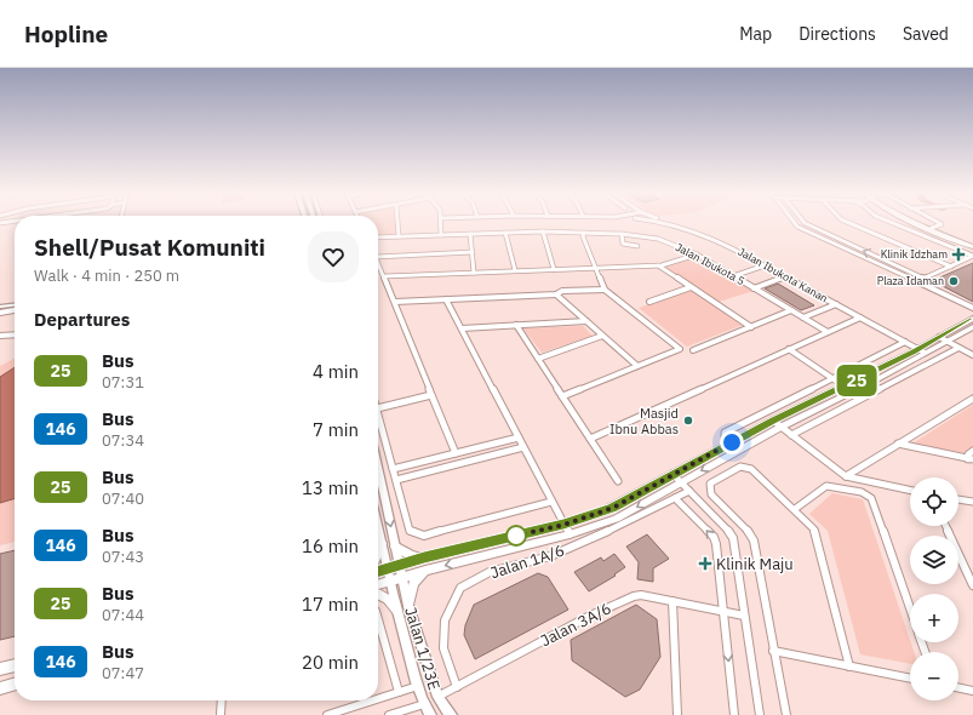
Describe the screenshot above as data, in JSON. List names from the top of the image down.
{
  "streets": {
    "street": [
      "Jalan Ibukota 5",
      "Jalan Ibukota Kanan",
      "Jalan 1A/6",
      "Jalan 3A/6",
      "Jalan 1/23E"
    ]
  },
  "crossings": [
    ["Jalan 1A/6", "Jalan 3A/6"],
    ["Jalan 3A/6", "Jalan 1/23E"]
  ],
  "places": {
    "health": ["Klinik Idzham", "Klinik Maju"],
    "other": ["Plaza Idaman", "Masjid Ibnu Abbas"]
  },
  "lines": ["bus line 25"],
  "page": {
    "header": "Hopline",
    "nav": ["Map", "Directions", "Saved"],
    "on_map": "25",
    "heading": [
      ["Shell/Pusat Komuniti", "Walk · 4 min · 250 m"],
      "Departures"
    ],
    "list": [
      {
        "mark": "25",
        "name": "Bus",
        "note": "07:31",
        "value": "4 min"
      },
      {
        "mark": "146",
        "name": "Bus",
        "note": "07:34",
        "value": "7 min"
      },
      {
        "mark": "25",
        "name": "Bus",
        "note": "07:40",
        "value": "13 min"
      },
      {
        "mark": "146",
        "name": "Bus",
        "note": "07:43",
        "value": "16 min"
      },
      {
        "mark": "25",
        "name": "Bus",
        "note": "07:44",
        "value": "17 min"
      },
      {
        "mark": "146",
        "name": "Bus",
        "note": "07:47",
        "value": "20 min"
      }
    ],
    "map_buttons": ["+", "−"]
  }
}
